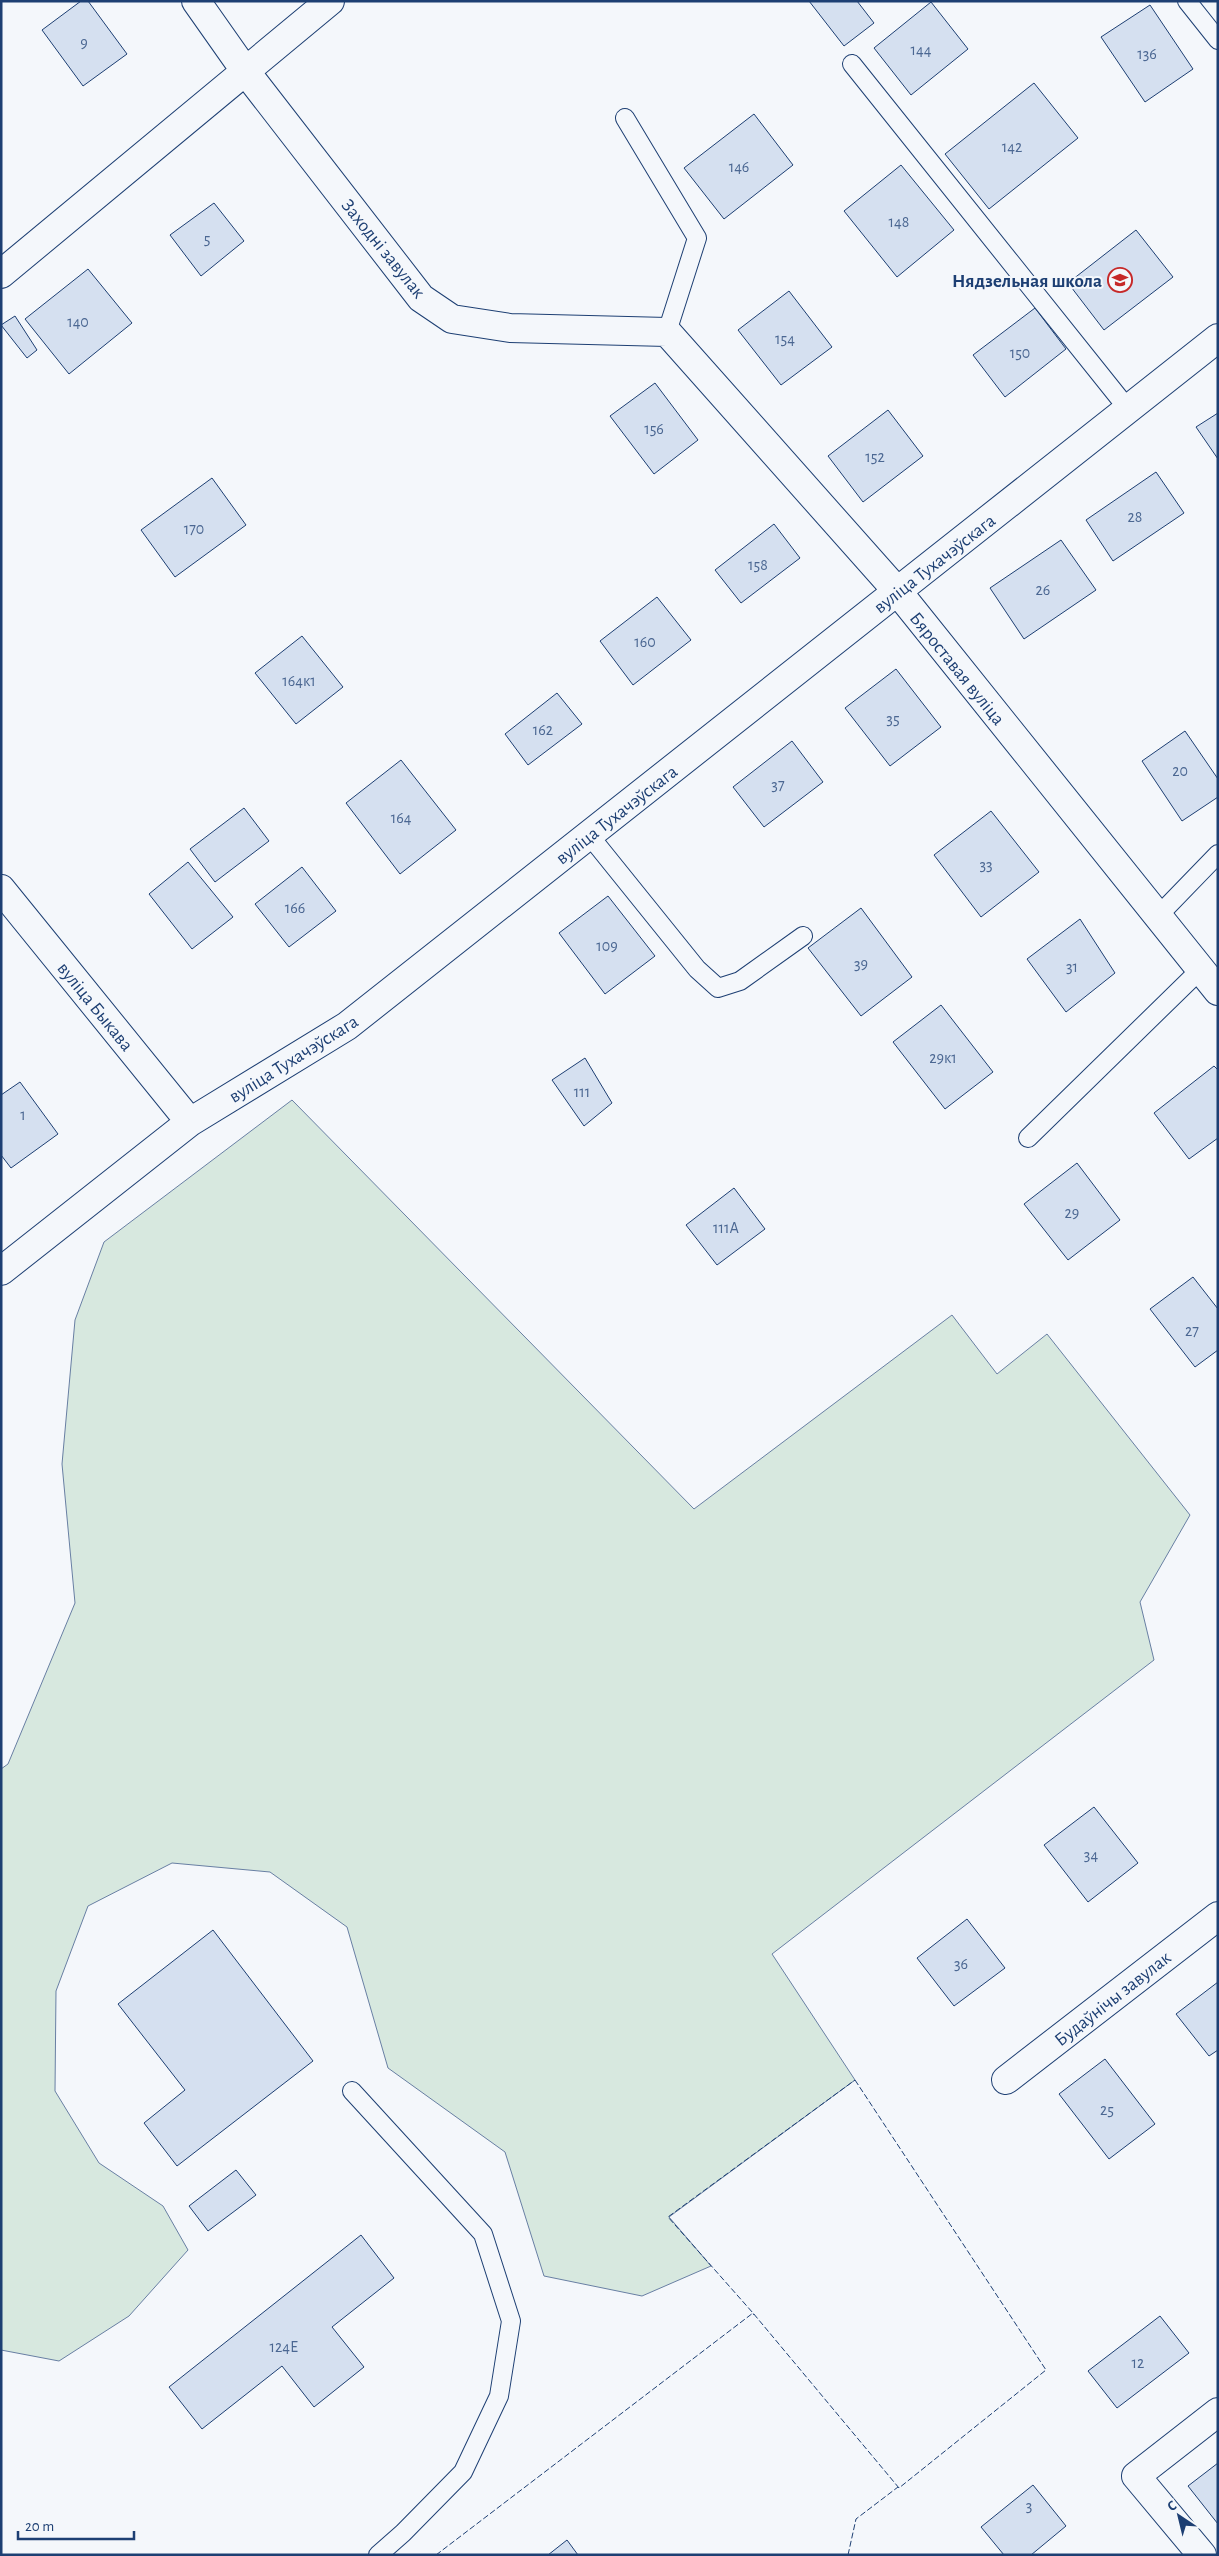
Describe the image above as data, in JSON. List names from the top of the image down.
{
  "streets": {
    "street": [
      "Заходні завулак",
      "вуліца Тухачэўскага",
      "Бяроставая вуліца",
      "вуліца Быкава",
      "Будаўнічы завулак"
    ]
  },
  "crossings": [
    ["Заходні завулак", "Бяроставая вуліца"],
    ["вуліца Тухачэўскага", "Бяроставая вуліца"],
    ["вуліца Тухачэўскага", "вуліца Быкава"]
  ],
  "places": {
    "school or university": ["Нядзельная школа"]
  },
  "house_numbers": [
    "9",
    "144",
    "136",
    "142",
    "146",
    "148",
    "5",
    "140",
    "154",
    "150",
    "156",
    "152",
    "28",
    "170",
    "158",
    "26",
    "160",
    "164к1",
    "35",
    "162",
    "20",
    "37",
    "164",
    "33",
    "166",
    "109",
    "39",
    "31",
    "29к1",
    "111",
    "1",
    "29",
    "111А",
    "27",
    "34",
    "36",
    "25",
    "124Е",
    "12",
    "3"
  ],
  "scale_bar": "20 m",
  "north": "top left"
}
